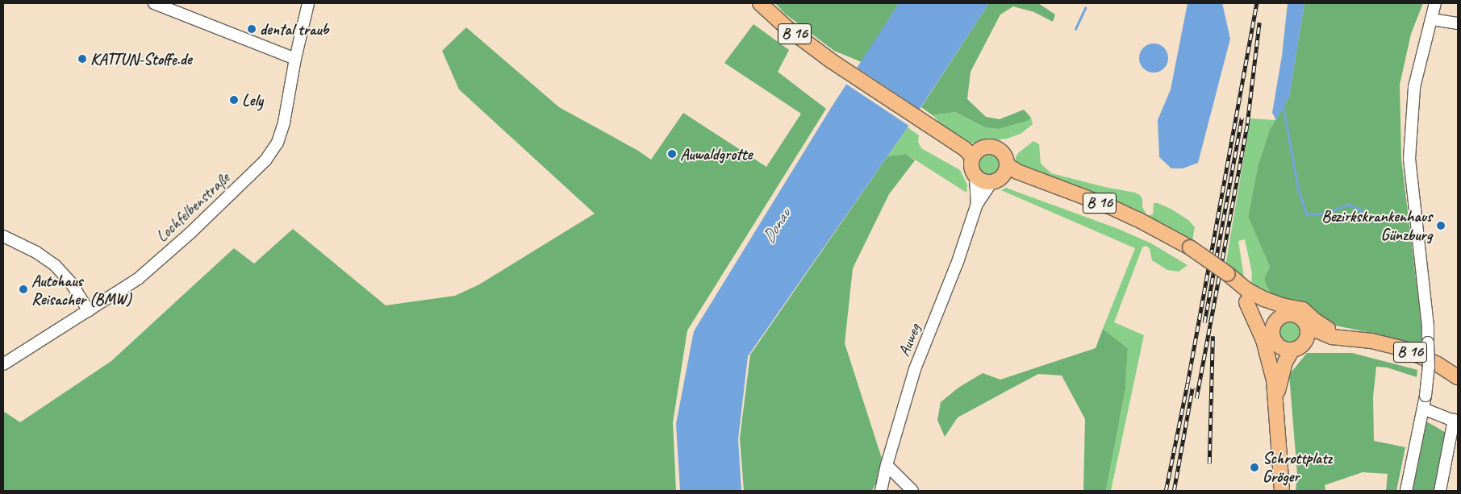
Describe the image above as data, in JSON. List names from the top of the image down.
{
  "streets": {
    "main road": ["B 16"],
    "street": ["Lochfelbenstraße", "Auweg"]
  },
  "crossings": [
    ["B 16", "Auweg"]
  ],
  "water": ["Donau"],
  "places": [
    "dental traub",
    "KATTUN-Stoffe.de",
    "Lely",
    "Auwaldgrotte",
    "Bezirkskrankenhaus Günzburg",
    "Autohaus Reisacher (BMW)",
    "Schrottplatz Gröger"
  ]
}
